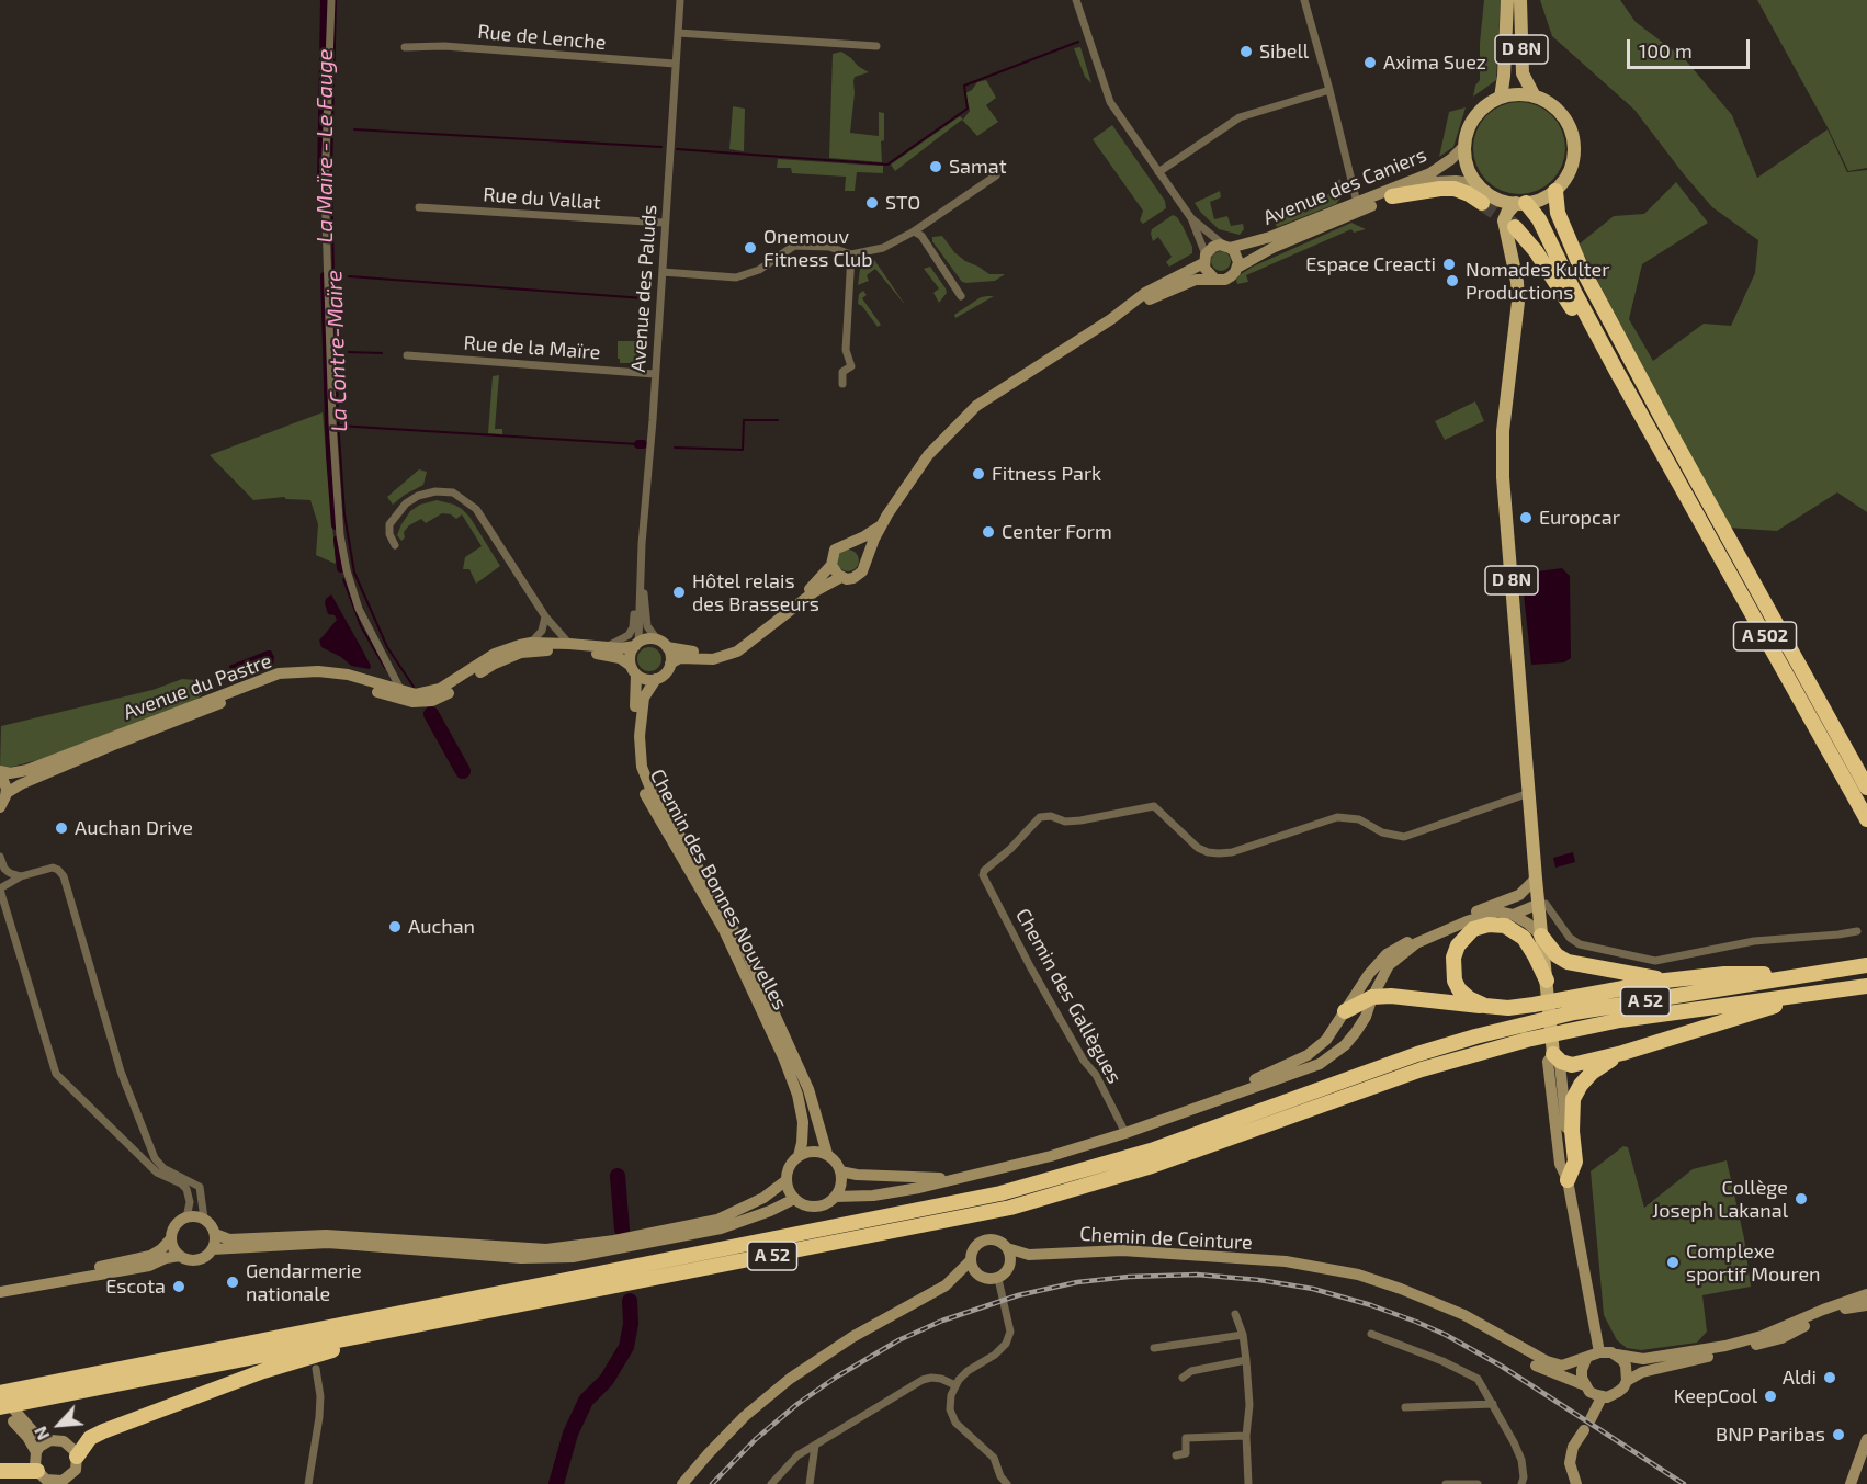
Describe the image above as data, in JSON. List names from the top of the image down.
{
  "streets": {
    "highway": ["A 502", "A 52"],
    "main road": [
      "D 8N",
      "Avenue des Caniers",
      "Avenue du Pastre",
      "Chemin des Bonnes Nouvelles",
      "Chemin de Ceinture"
    ],
    "street": [
      "Rue de Lenche",
      "Rue du Vallat",
      "Avenue des Paluds",
      "Rue de la Maïre",
      "Chemin des Gallègues"
    ]
  },
  "crossings": [
    ["Rue de Lenche", "Avenue des Paluds"],
    ["D 8N", "Avenue des Caniers"],
    ["D 8N", "A 502"],
    ["D 8N", "Chemin des Gallègues"],
    ["D 8N", "Chemin de Ceinture"],
    ["Avenue des Caniers", "A 502"],
    ["Rue du Vallat", "Avenue des Paluds"],
    ["Avenue des Paluds", "Rue de la Maïre"],
    ["Avenue des Paluds", "Avenue du Pastre"],
    ["Avenue des Paluds", "Chemin des Bonnes Nouvelles"],
    ["Avenue du Pastre", "Chemin des Bonnes Nouvelles"]
  ],
  "water": ["La Maïre - Le Fauge", "La Contre-Maïre"],
  "places": [
    "Sibell",
    "Axima Suez",
    "Samat",
    "STO",
    "Onemouv Fitness Club",
    "Espace Creacti",
    "Nomades Kulter Productions",
    "Fitness Park",
    "Europcar",
    "Center Form",
    "Hôtel relais des Brasseurs",
    "Auchan Drive",
    "Auchan",
    "Collège Joseph Lakanal",
    "Complexe sportif Mouren",
    "Gendarmerie nationale",
    "Escota",
    "Aldi",
    "KeepCool",
    "BNP Paribas"
  ],
  "scale_bar": "100 m",
  "north": "bottom left"
}
